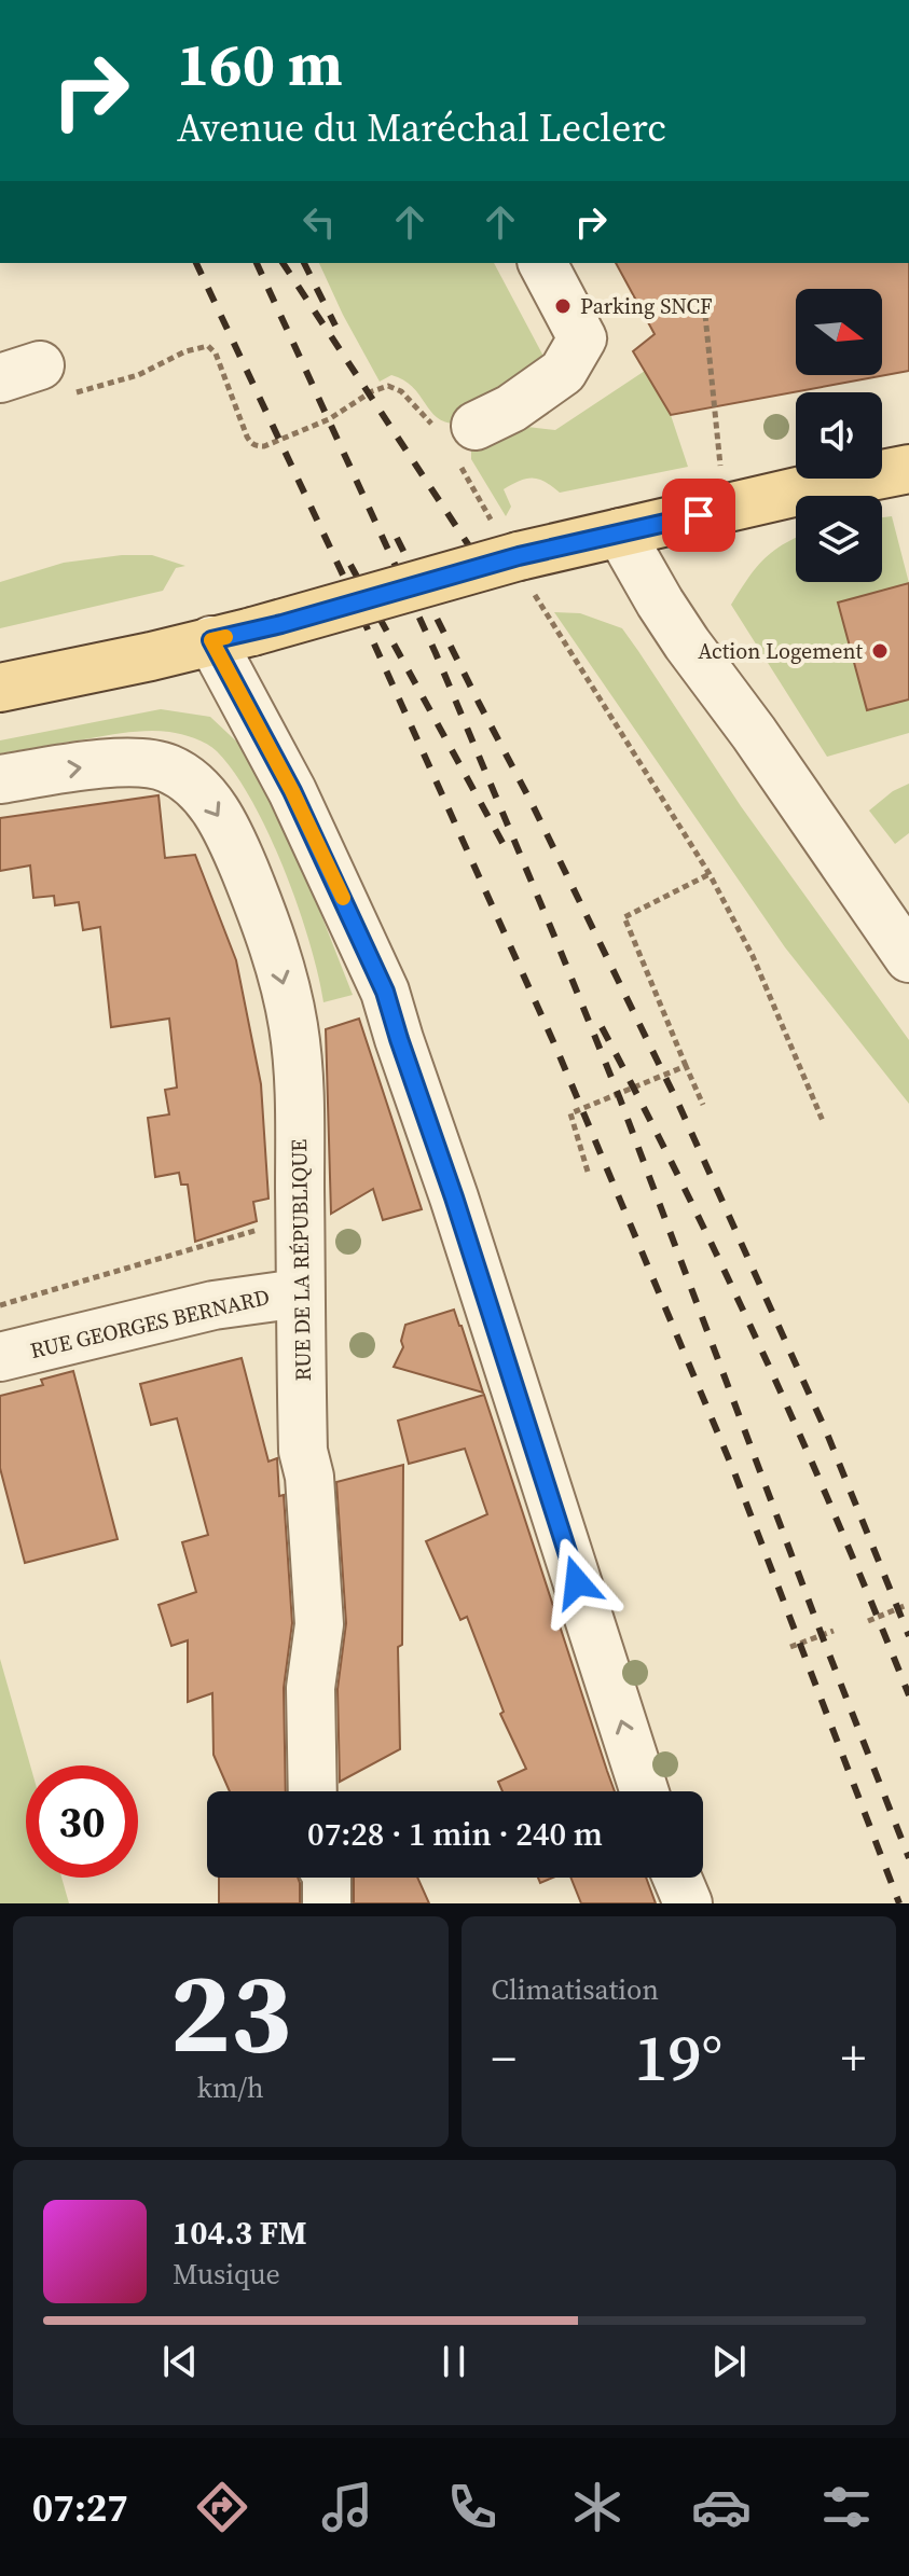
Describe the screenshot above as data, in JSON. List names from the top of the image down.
{
  "streets": {
    "street": ["RUE DE LA RÉPUBLIQUE", "RUE GEORGES BERNARD"]
  },
  "crossings": [
    ["RUE DE LA RÉPUBLIQUE", "RUE GEORGES BERNARD"]
  ],
  "places": ["Parking SNCF", "Action Logement"],
  "north": "right",
  "page": {
    "turn": ["160 m", "Avenue du Maréchal Leclerc"],
    "limit": "30",
    "trip": "07:28 · 1 min · 240 m",
    "tile": [
      ["23", "km/h"],
      "Climatisation"
    ],
    "heat": ["−", "19°", "+"],
    "song": ["104.3 FM", "Musique"],
    "tabs": "07:27"
  }
}
